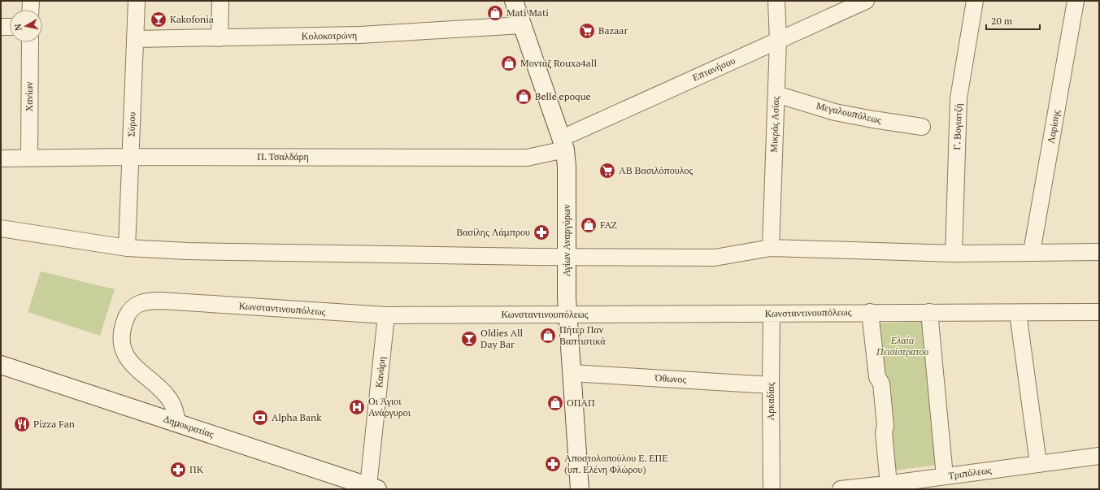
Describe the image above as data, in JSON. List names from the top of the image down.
{
  "streets": {
    "main road": ["Αγίων Αναργύρων", "Δημοκρατίας"],
    "street": [
      "Κολοκοτρώνη",
      "Επτανήσου",
      "Χανίων",
      "Μεγαλουπόλεως",
      "Σύρου",
      "Μικράς Ασίας",
      "Γ. Βογιατζή",
      "Λαρίσης",
      "Π. Τσαλδάρη",
      "Κωνσταντινουπόλεως",
      "Κανάρη",
      "Όθωνος",
      "Αρκαδίας",
      "Τριπόλεως"
    ]
  },
  "crossings": [
    ["Κολοκοτρώνη", "Σύρου"],
    ["Κολοκοτρώνη", "Αγίων Αναργύρων"],
    ["Επτανήσου", "Μικράς Ασίας"],
    ["Επτανήσου", "Π. Τσαλδάρη"],
    ["Επτανήσου", "Αγίων Αναργύρων"],
    ["Χανίων", "Π. Τσαλδάρη"],
    ["Μεγαλουπόλεως", "Μικράς Ασίας"],
    ["Σύρου", "Π. Τσαλδάρη"],
    ["Π. Τσαλδάρη", "Αγίων Αναργύρων"],
    ["Αγίων Αναργύρων", "Κωνσταντινουπόλεως"],
    ["Αγίων Αναργύρων", "Όθωνος"],
    ["Κωνσταντινουπόλεως", "Κανάρη"],
    ["Κωνσταντινουπόλεως", "Αρκαδίας"],
    ["Κωνσταντινουπόλεως", "Δημοκρατίας"],
    ["Κανάρη", "Δημοκρατίας"],
    ["Όθωνος", "Αρκαδίας"]
  ],
  "parks": ["Ελαία Πεισίστρατου"],
  "places": {
    "shop": [
      "Mati Mati",
      "Μοντάζ Rouxa4all",
      "Belle epoque",
      "FAZ",
      "Πήτερ Παν Βαπτιστικά",
      "ΟΠΑΠ"
    ],
    "bar": ["Kakofonia", "Oldies All Day Bar"],
    "supermarket": ["Bazaar", "ΑΒ Βασιλόπουλος"],
    "pharmacy": ["Βασίλης Λάμπρου", "Αποστολοπούλου Ε. ΕΠΕ (υπ. Ελένη Φλώρου)", "ΠΚ"],
    "hospital": ["Οι Άγιοι Ανάργυροι"],
    "bank": ["Alpha Bank"],
    "restaurant": ["Pizza Fan"]
  },
  "scale_bar": "20 m",
  "north": "left"
}
